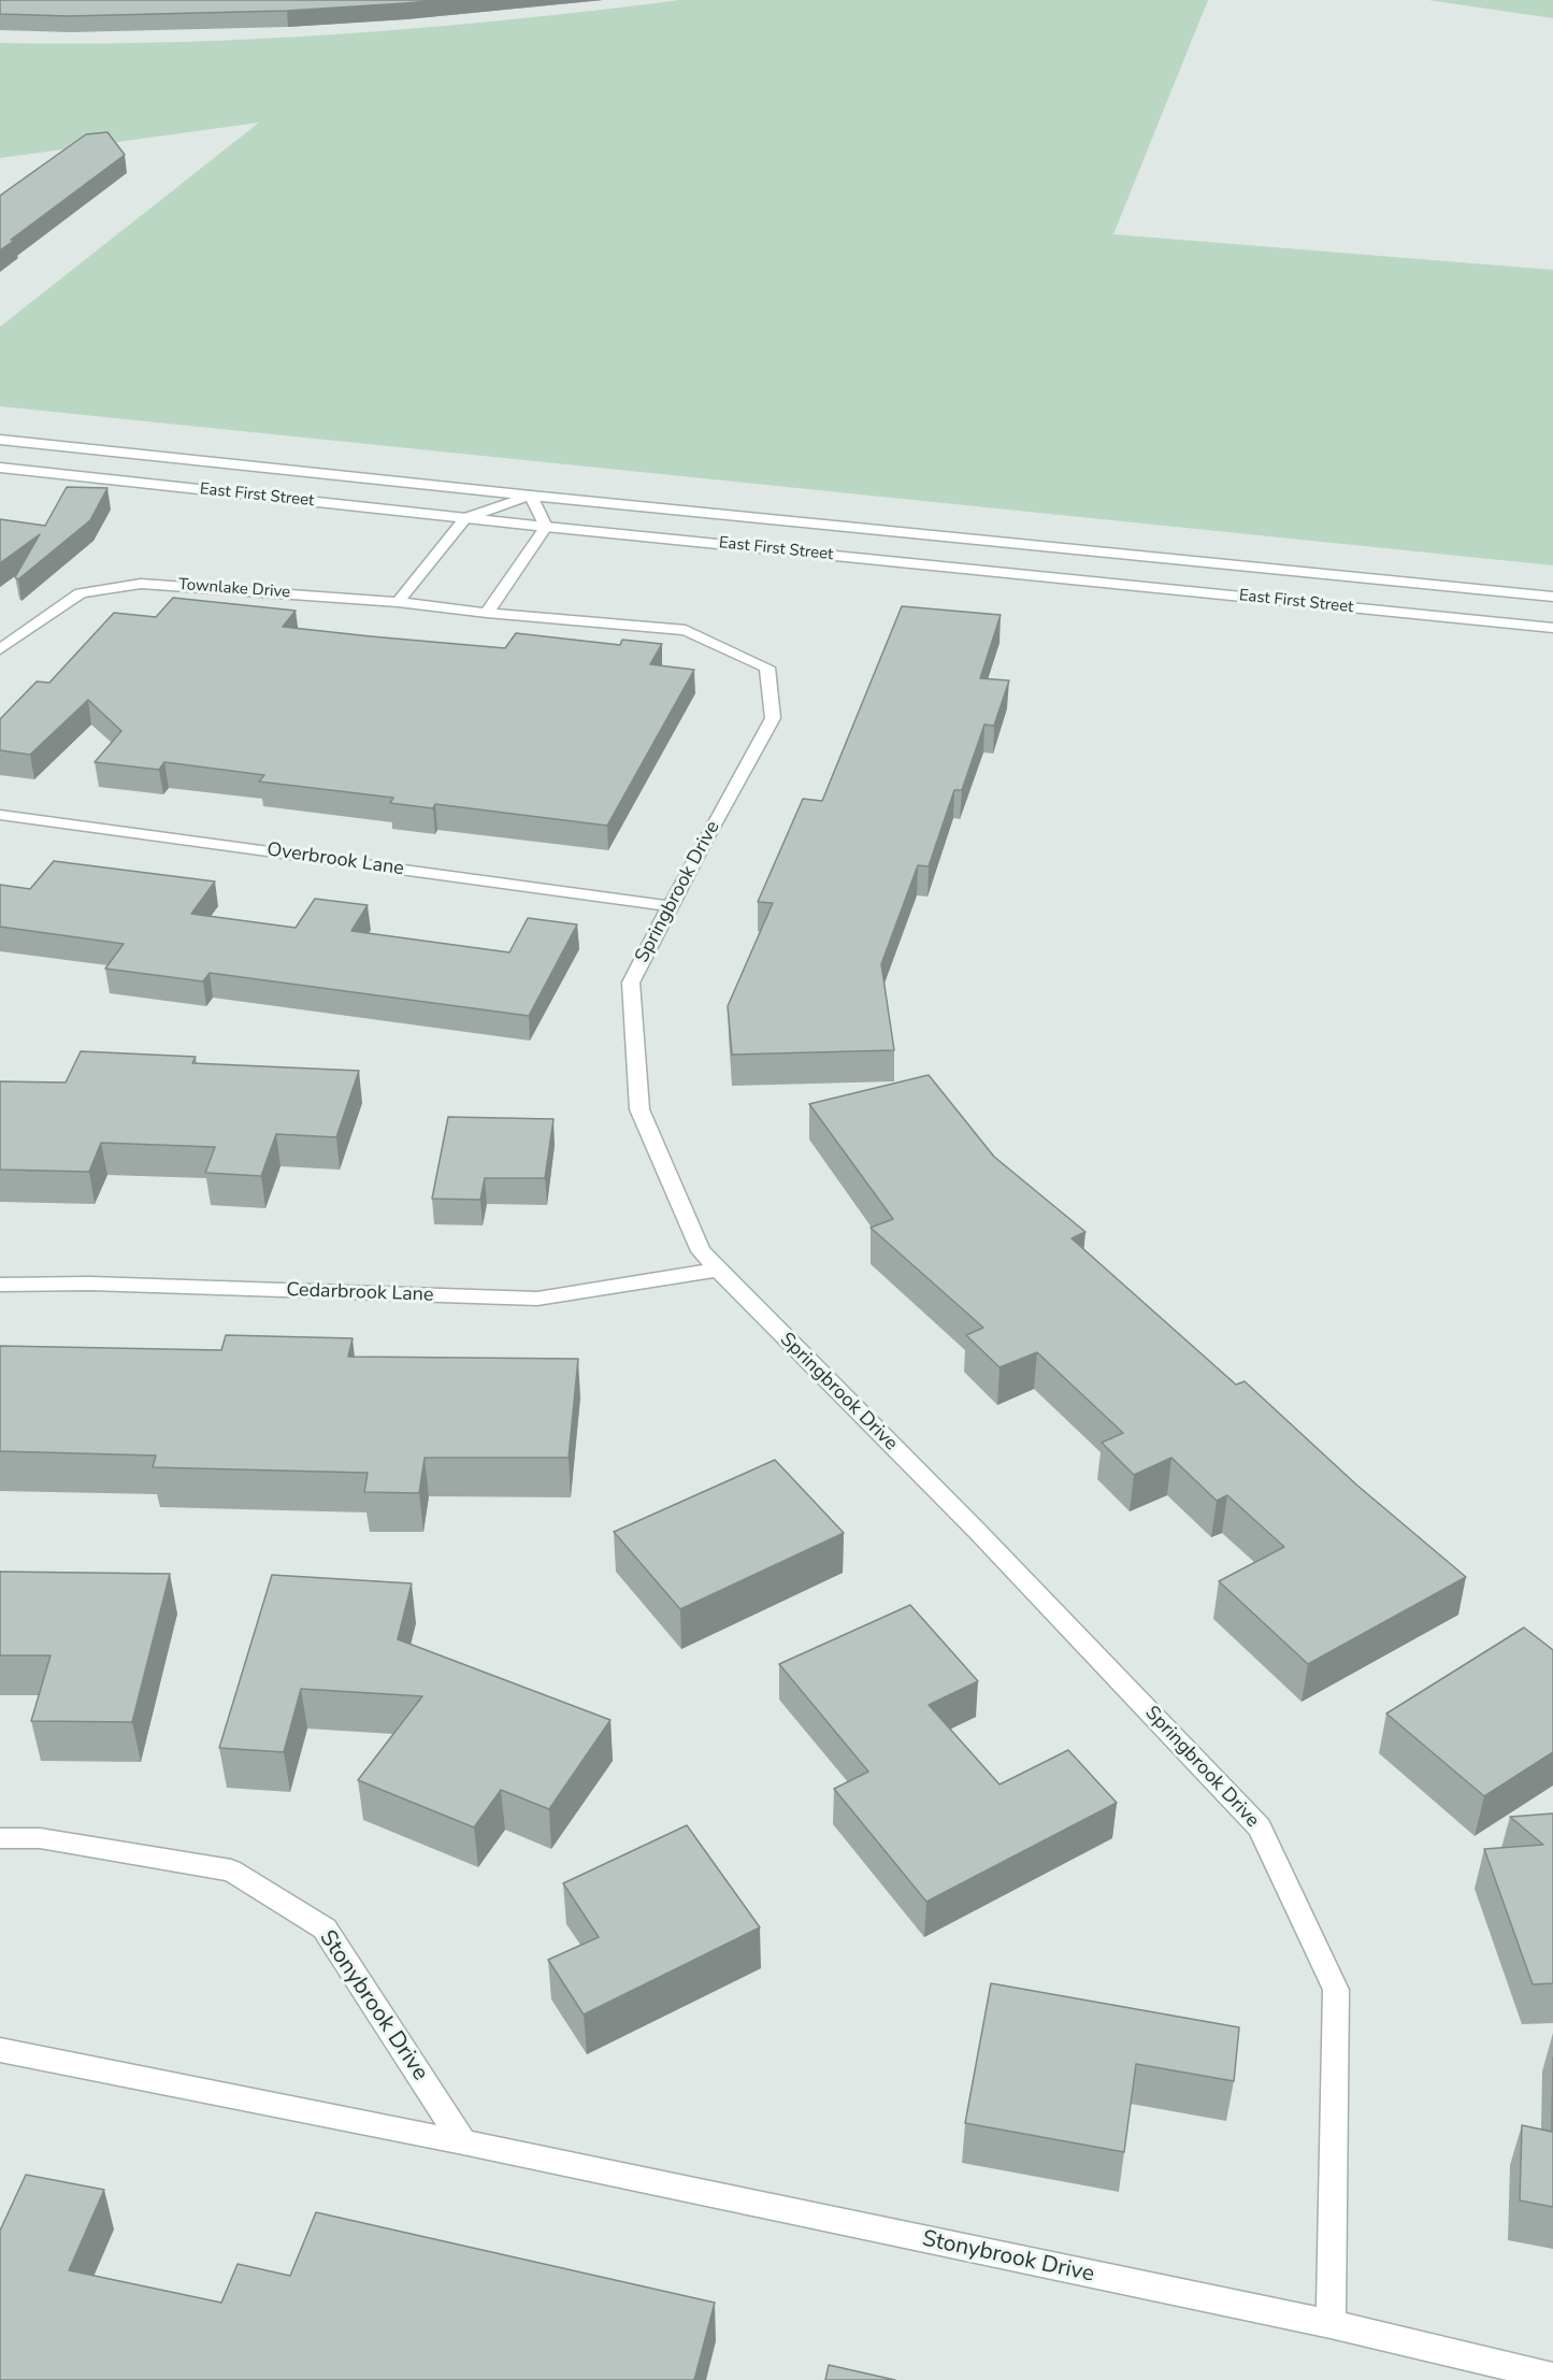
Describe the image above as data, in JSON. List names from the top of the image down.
{
  "streets": {
    "street": [
      "East First Street",
      "Townlake Drive",
      "Overbrook Lane",
      "Springbrook Drive",
      "Cedarbrook Lane",
      "Stonybrook Drive"
    ]
  },
  "crossings": [
    ["Townlake Drive", "Springbrook Drive"],
    ["Overbrook Lane", "Springbrook Drive"],
    ["Springbrook Drive", "Cedarbrook Lane"],
    ["Springbrook Drive", "Stonybrook Drive"]
  ]
}
